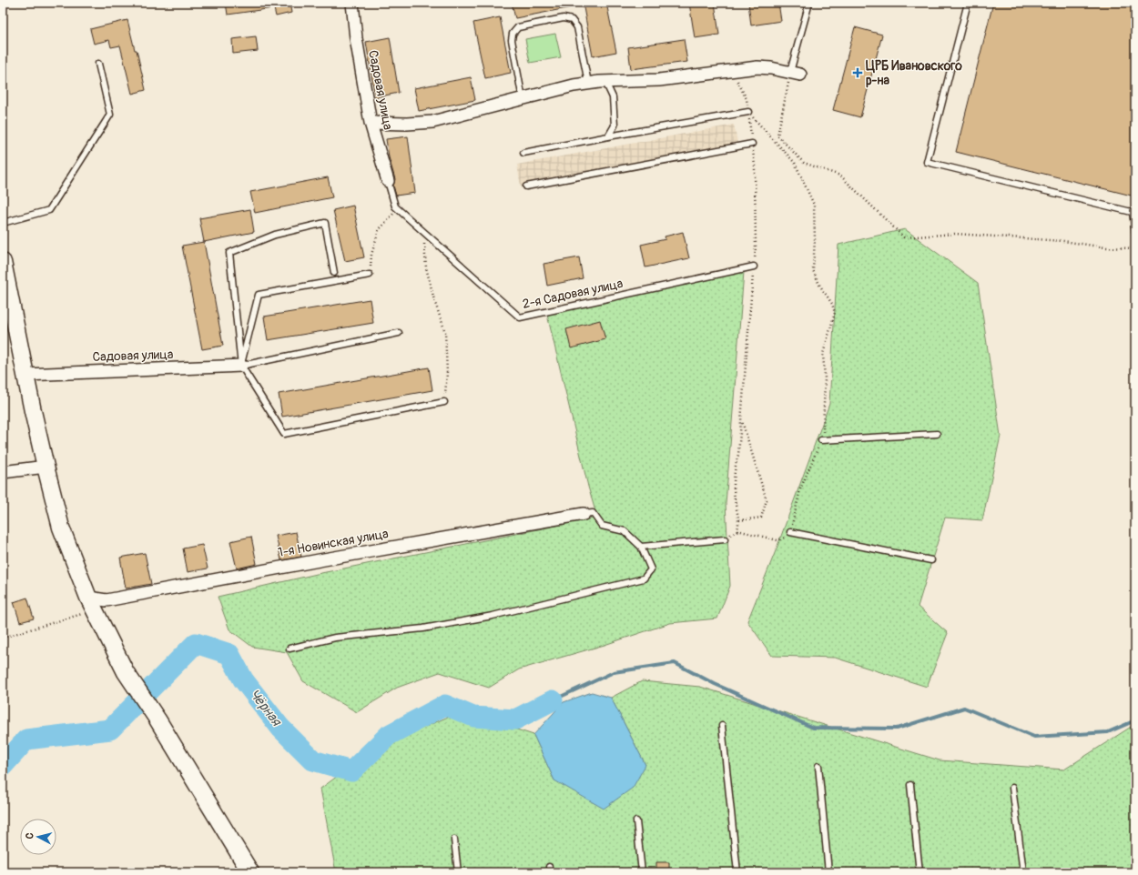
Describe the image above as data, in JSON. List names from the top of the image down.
{
  "streets": {
    "street": ["Садовая улица", "1-я Новинская улица"],
    "lane": ["2-я Садовая улица"]
  },
  "crossings": [
    ["Садовая улица", "2-я Садовая улица"]
  ],
  "water": ["Чёрная"],
  "places": {
    "health": ["ЦРБ Ивановского р-на"]
  },
  "north": "left"
}
